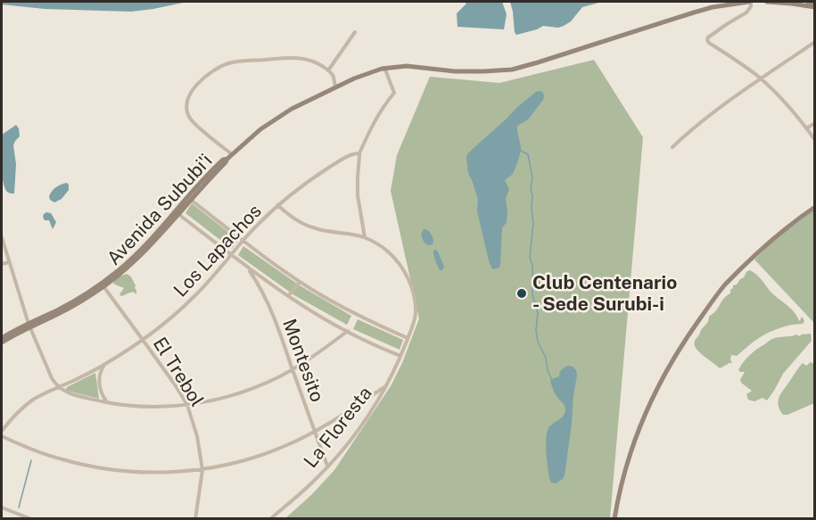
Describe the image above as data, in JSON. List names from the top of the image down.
{
  "streets": {
    "street": [
      "Avenida Sububi'i",
      "Los Lapachos",
      "Montesito",
      "El Trebol",
      "La Floresta"
    ]
  },
  "crossings": [
    ["Avenida Sububi'i", "El Trebol"],
    ["Los Lapachos", "El Trebol"],
    ["Montesito", "La Floresta"]
  ],
  "places": ["Club Centenario - Sede Surubi-i"]
}
